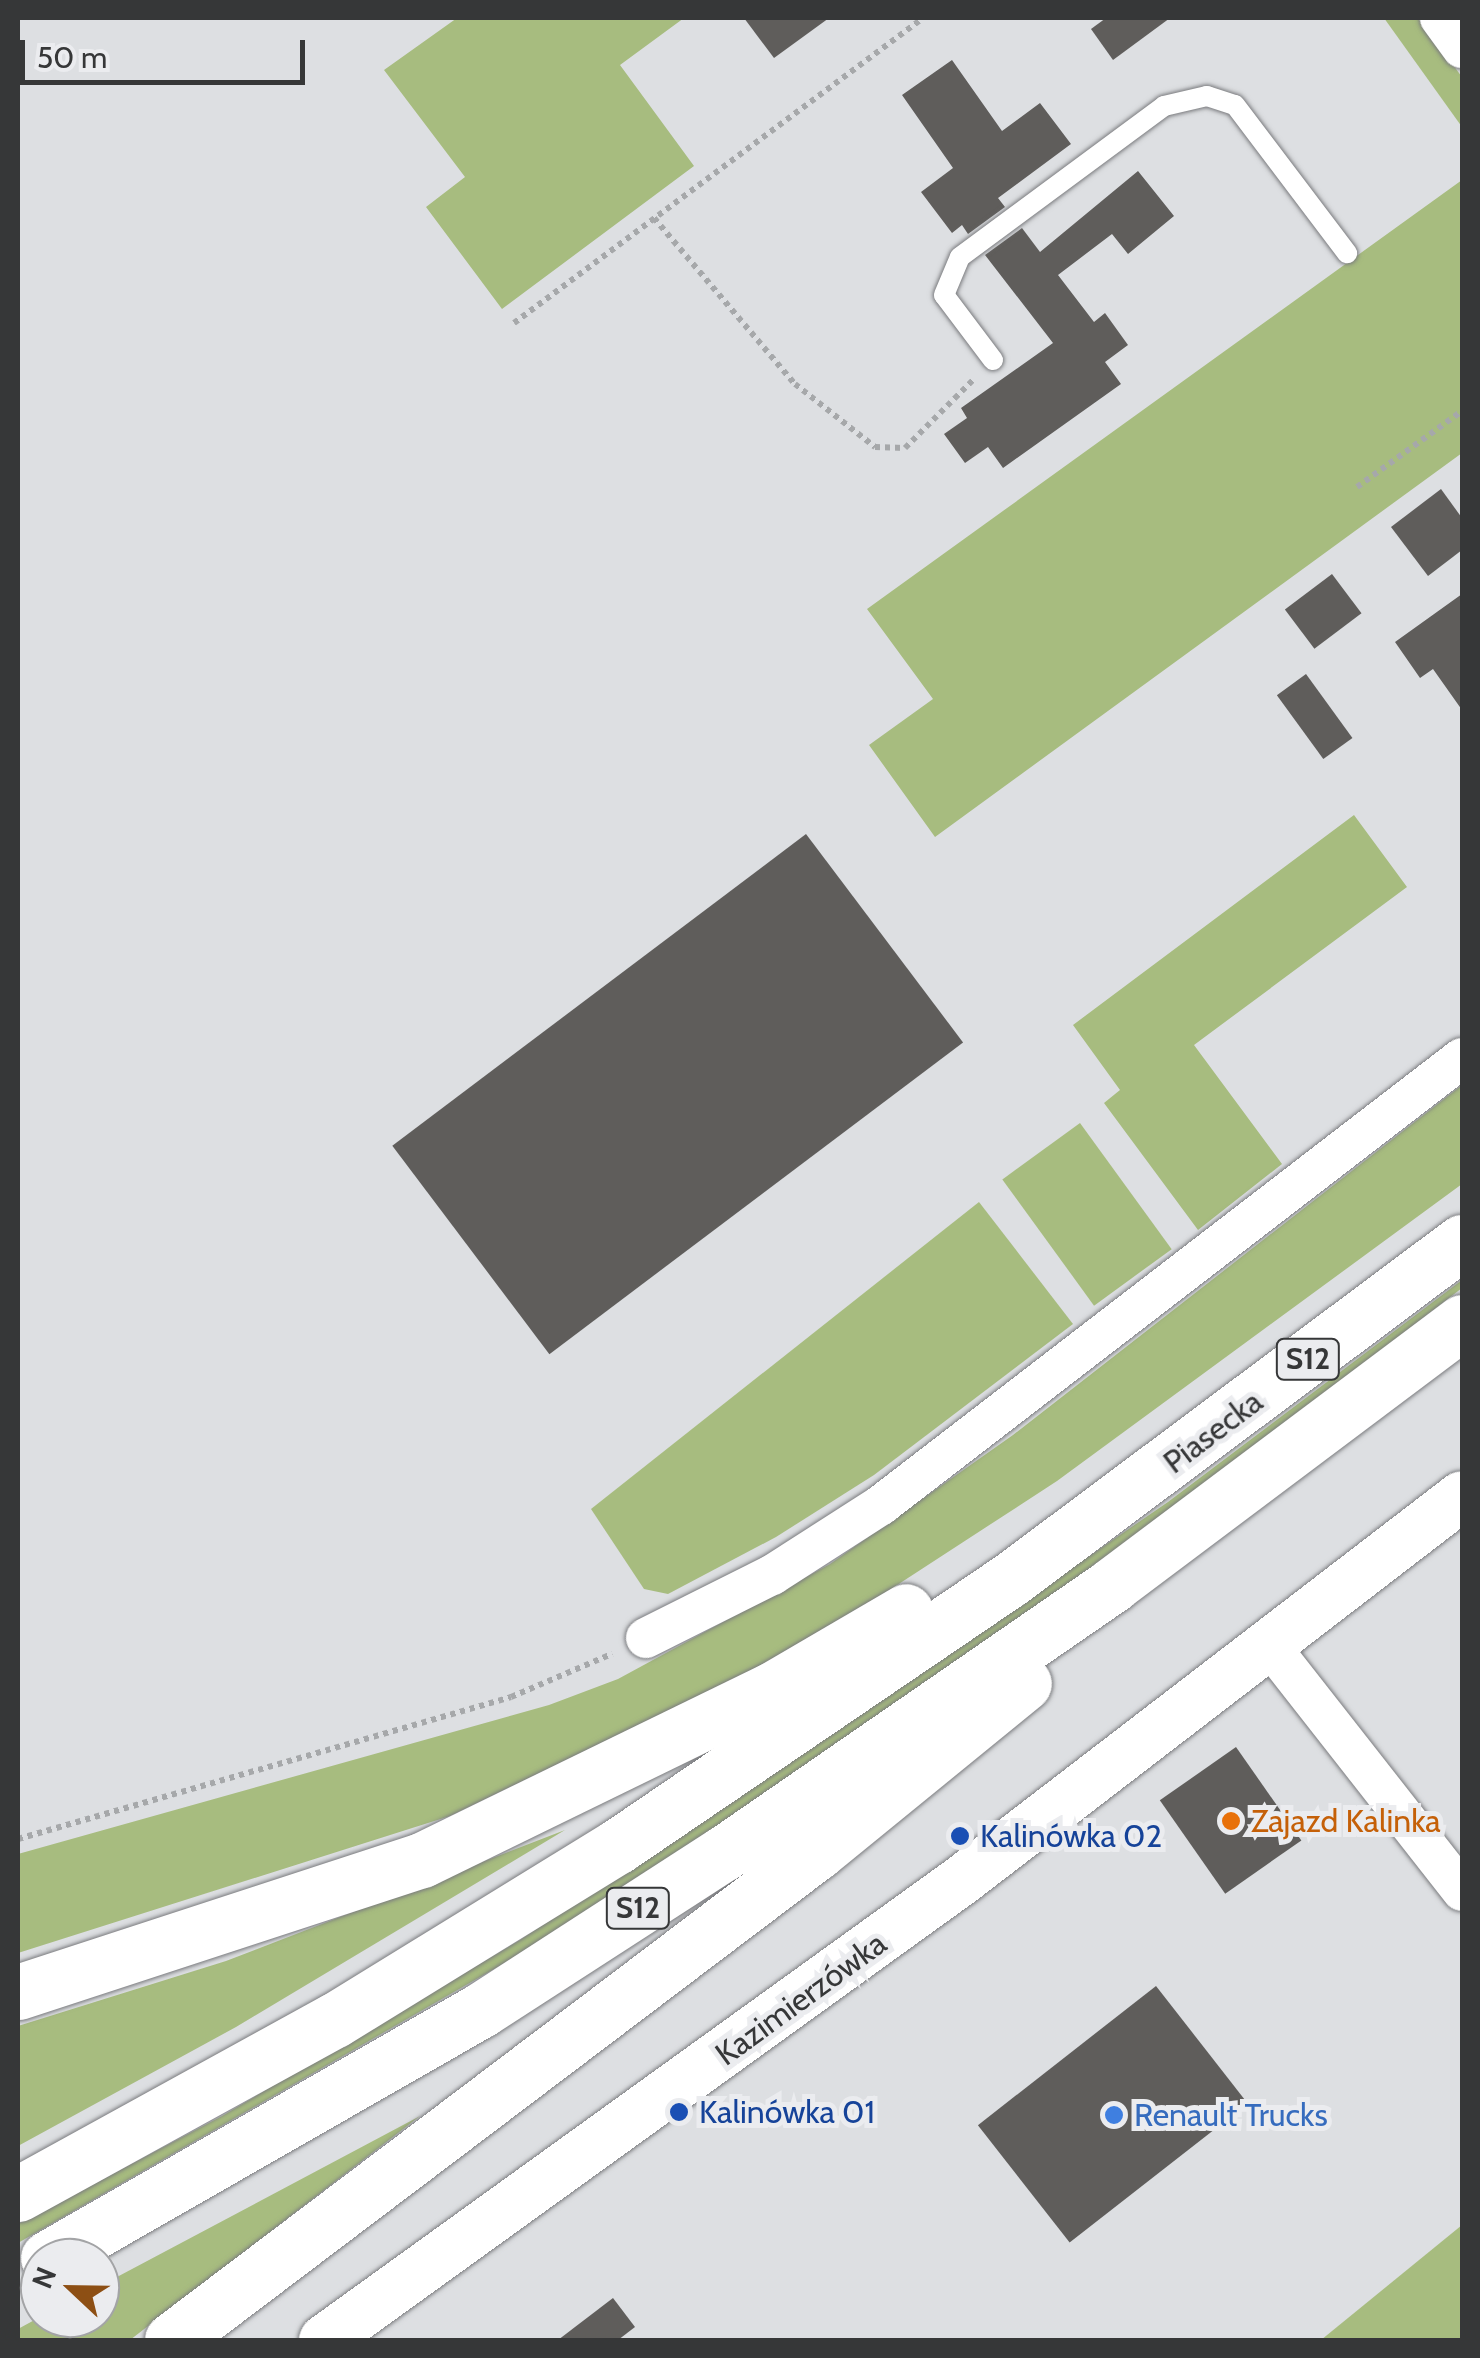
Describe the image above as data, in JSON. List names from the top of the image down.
{
  "streets": {
    "highway": ["S12", "Piasecka"],
    "street": ["Kazimierzówka"]
  },
  "crossings": [
    ["S12", "Piasecka"]
  ],
  "places": [
    "Zajazd Kalinka",
    "Kalinówka 02",
    "Kalinówka 01",
    "Renault Trucks"
  ],
  "scale_bar": "50 m",
  "north": "left"
}
